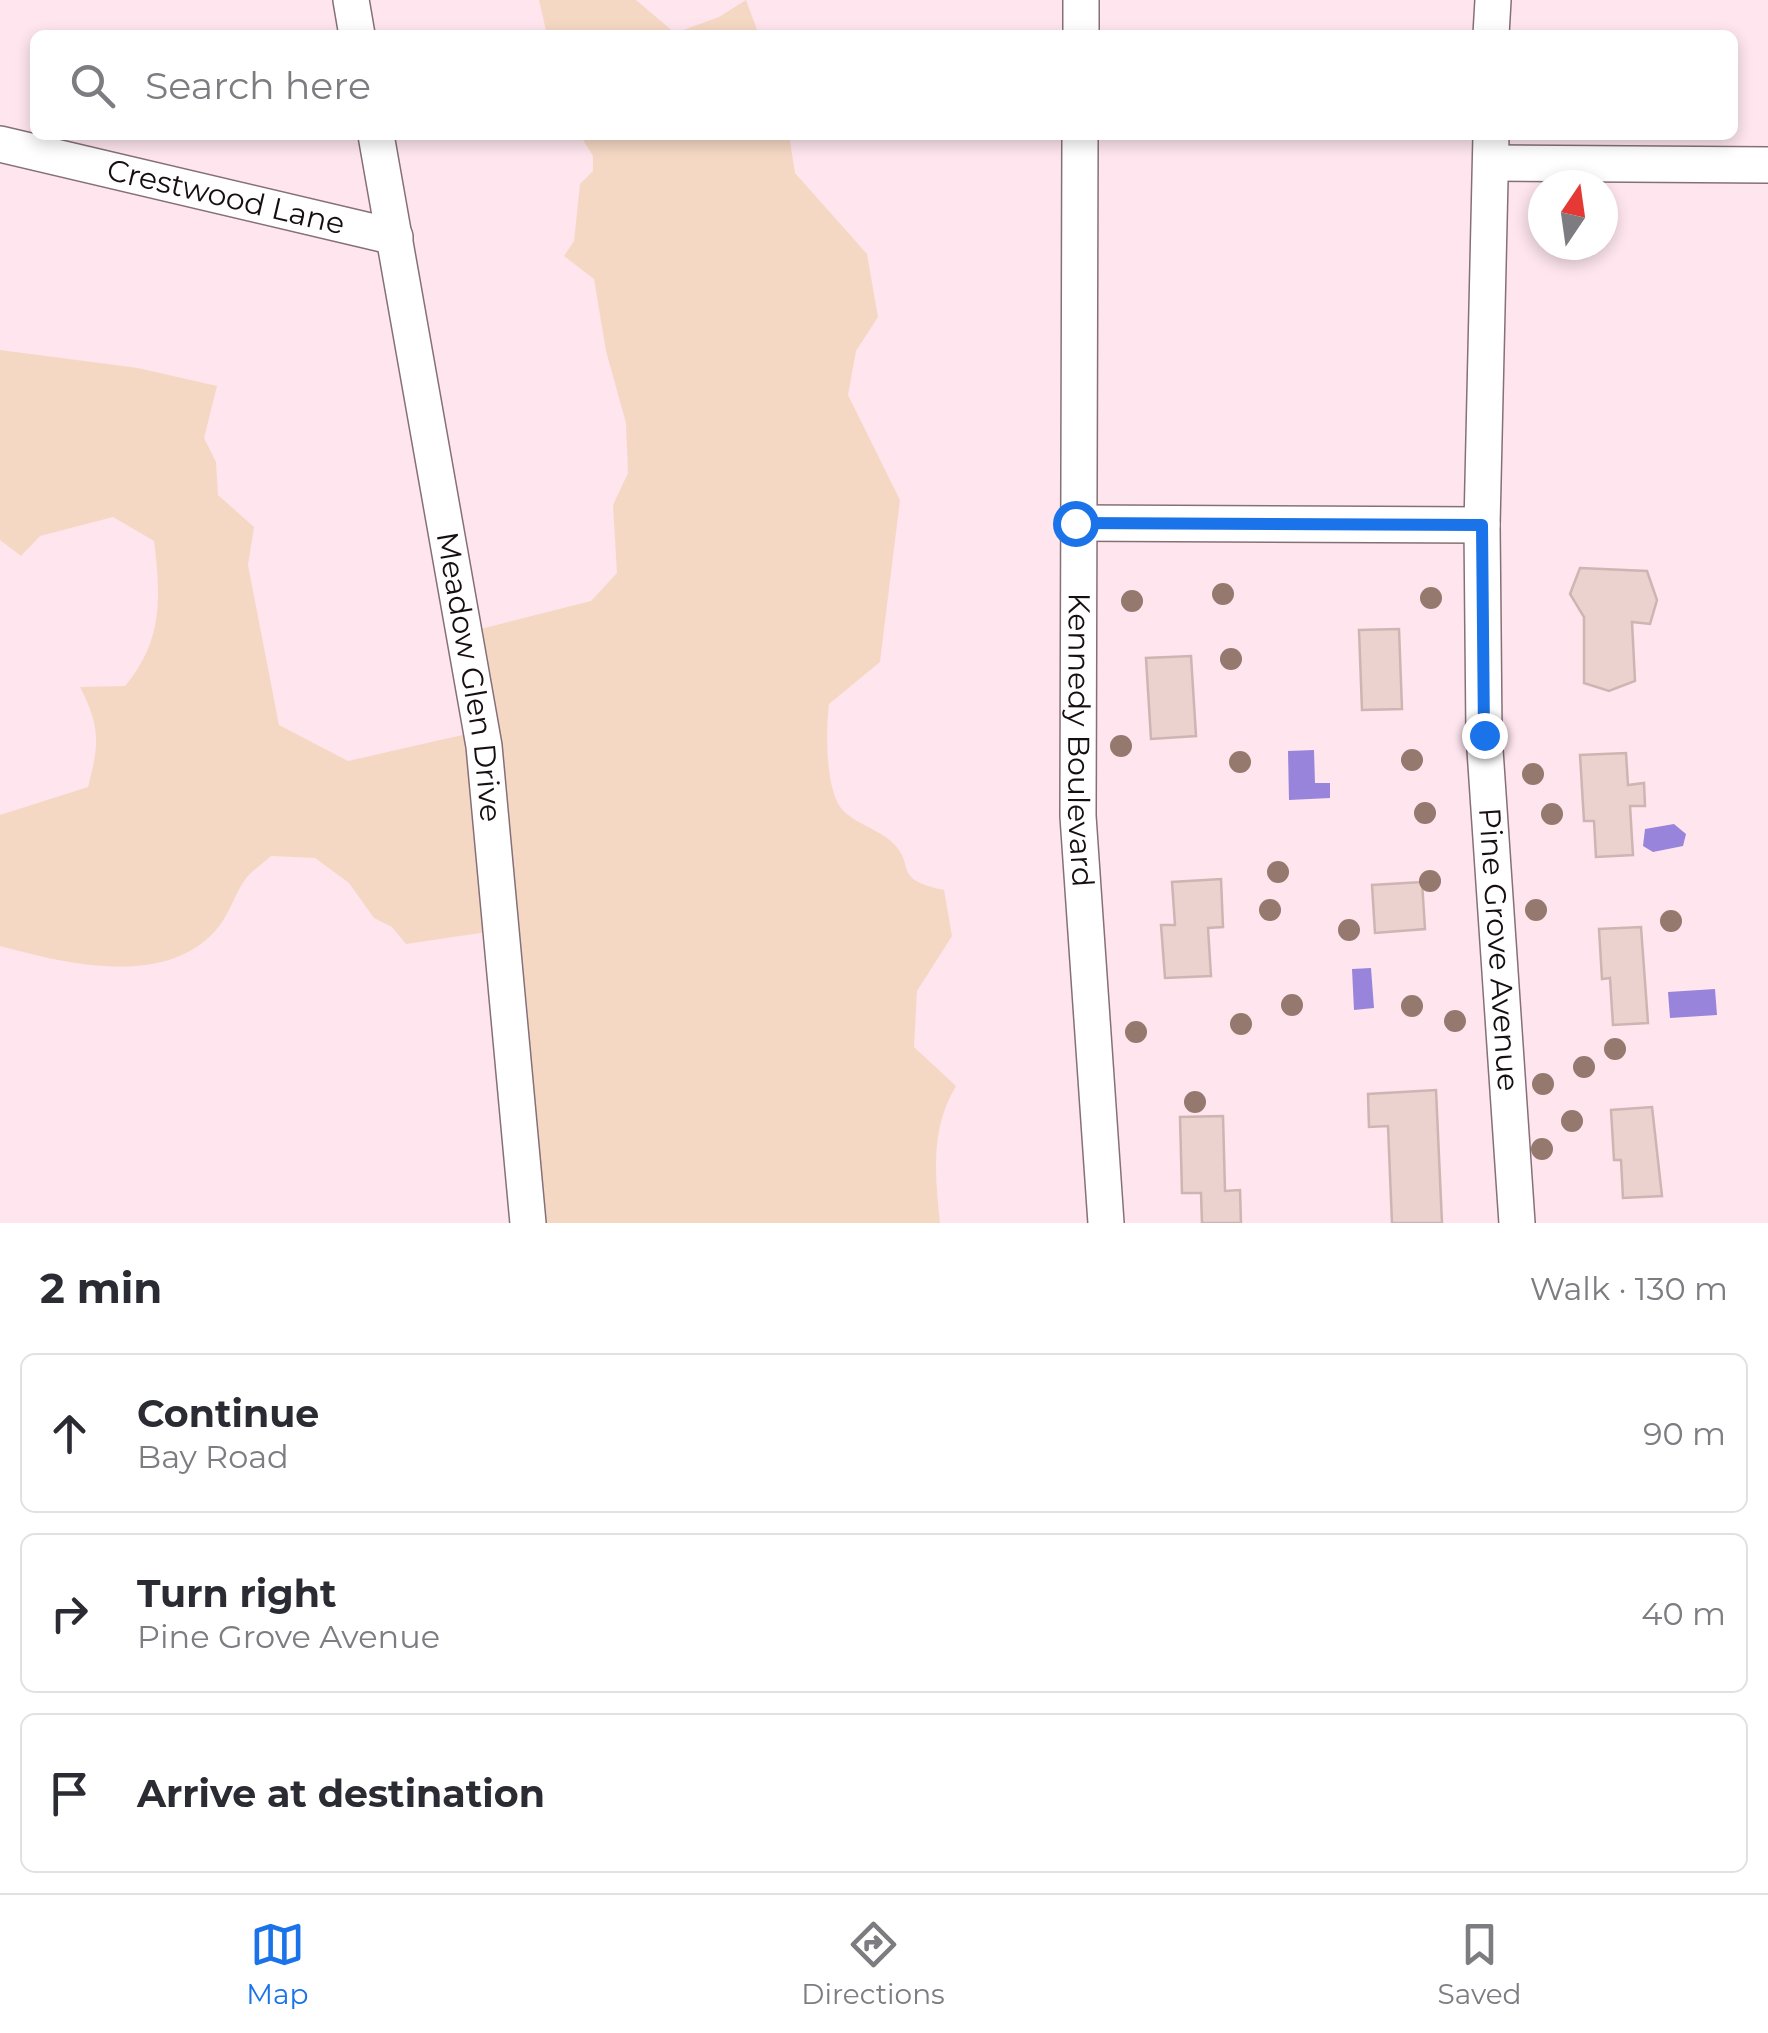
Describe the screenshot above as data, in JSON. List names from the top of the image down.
{
  "streets": {
    "street": [
      "Crestwood Lane",
      "Meadow Glen Drive",
      "Kennedy Boulevard",
      "Pine Grove Avenue"
    ]
  },
  "crossings": [
    ["Crestwood Lane", "Meadow Glen Drive"]
  ],
  "north": "top",
  "page": {
    "search": "Search here",
    "heading": ["2 min", "Walk · 130 m"],
    "list": [
      ["Continue", "Bay Road", "90 m"],
      ["Turn right", "Pine Grove Avenue", "40 m"],
      "Arrive at destination"
    ],
    "nav": ["Map", "Directions", "Saved"]
  }
}
